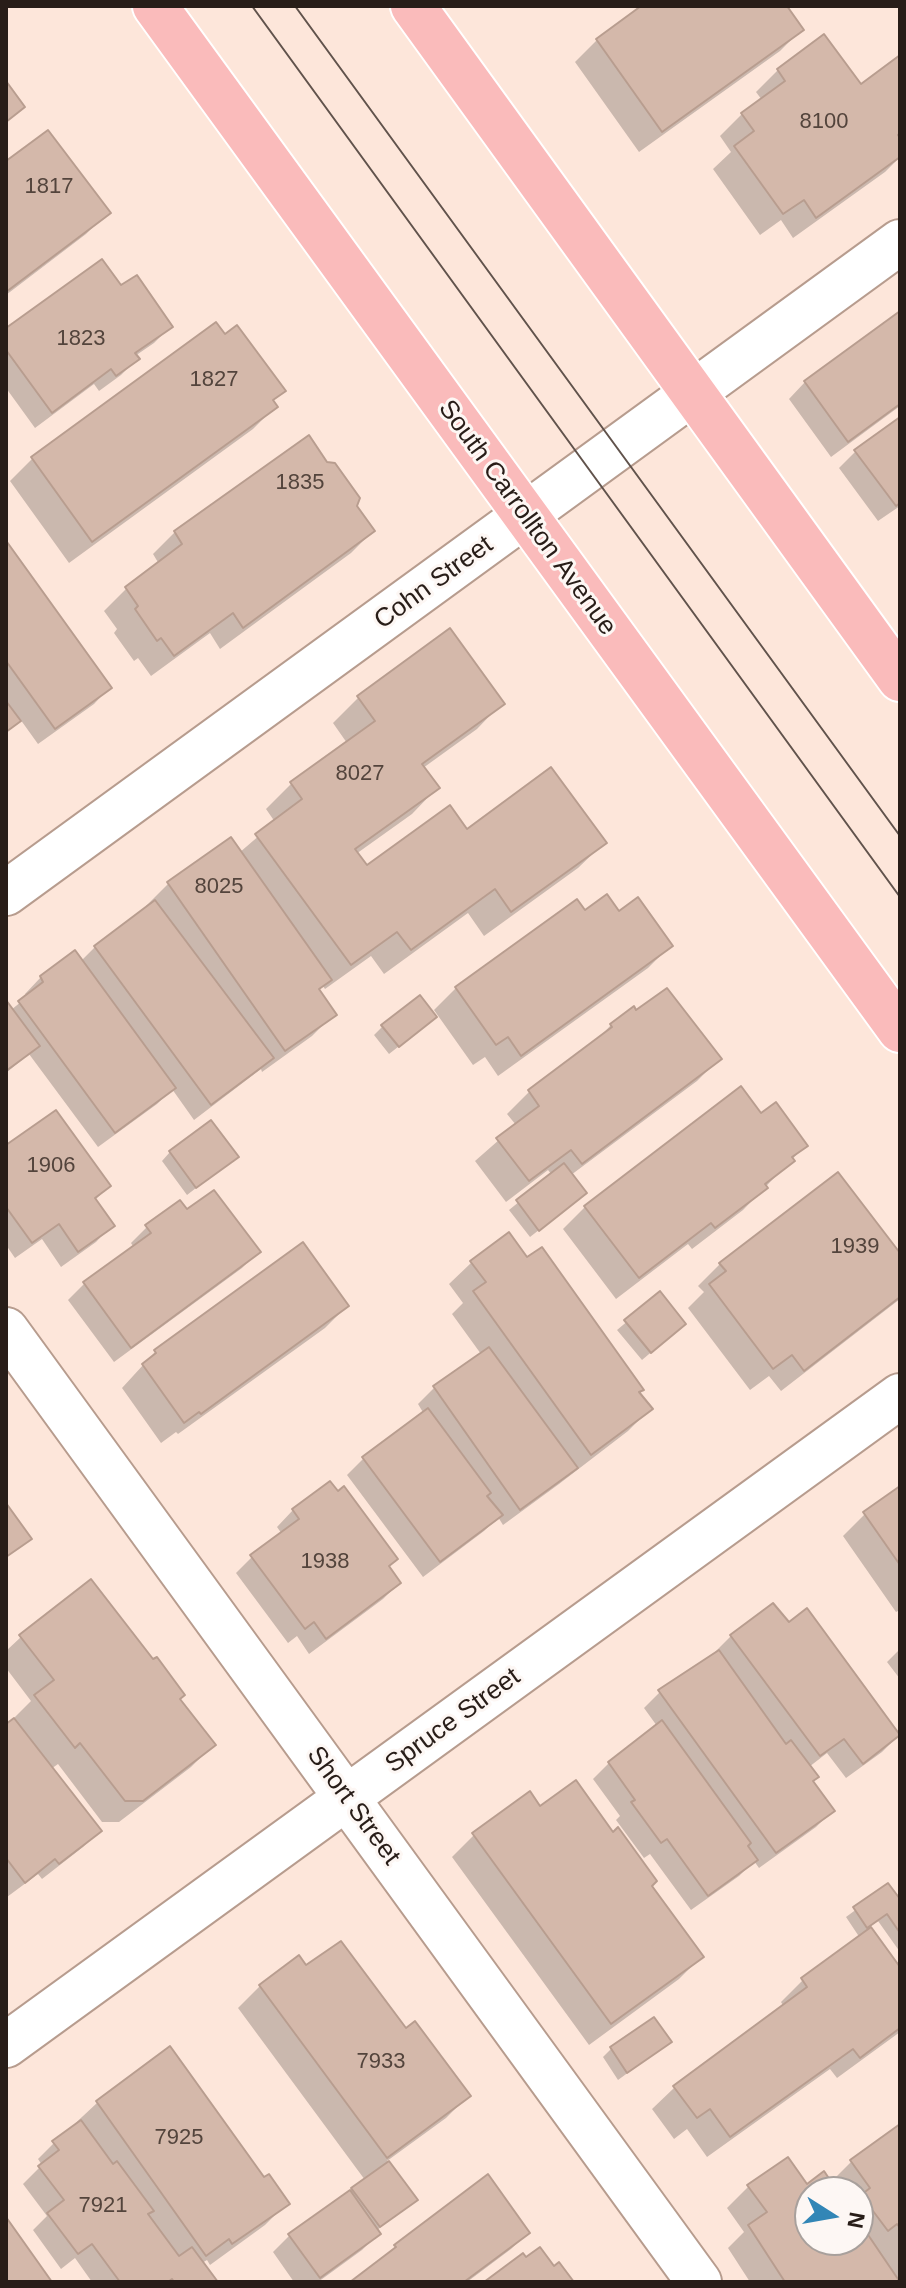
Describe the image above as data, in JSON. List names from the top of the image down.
{
  "streets": {
    "main road": ["South Carrollton Avenue"],
    "street": ["Cohn Street", "Spruce Street", "Short Street"]
  },
  "crossings": [
    ["South Carrollton Avenue", "Cohn Street"],
    ["Spruce Street", "Short Street"]
  ],
  "house_numbers": [
    "8100",
    "1817",
    "1823",
    "1827",
    "1835",
    "8027",
    "8025",
    "1906",
    "1939",
    "1938",
    "7933",
    "7925",
    "7921"
  ],
  "north": "right"
}
